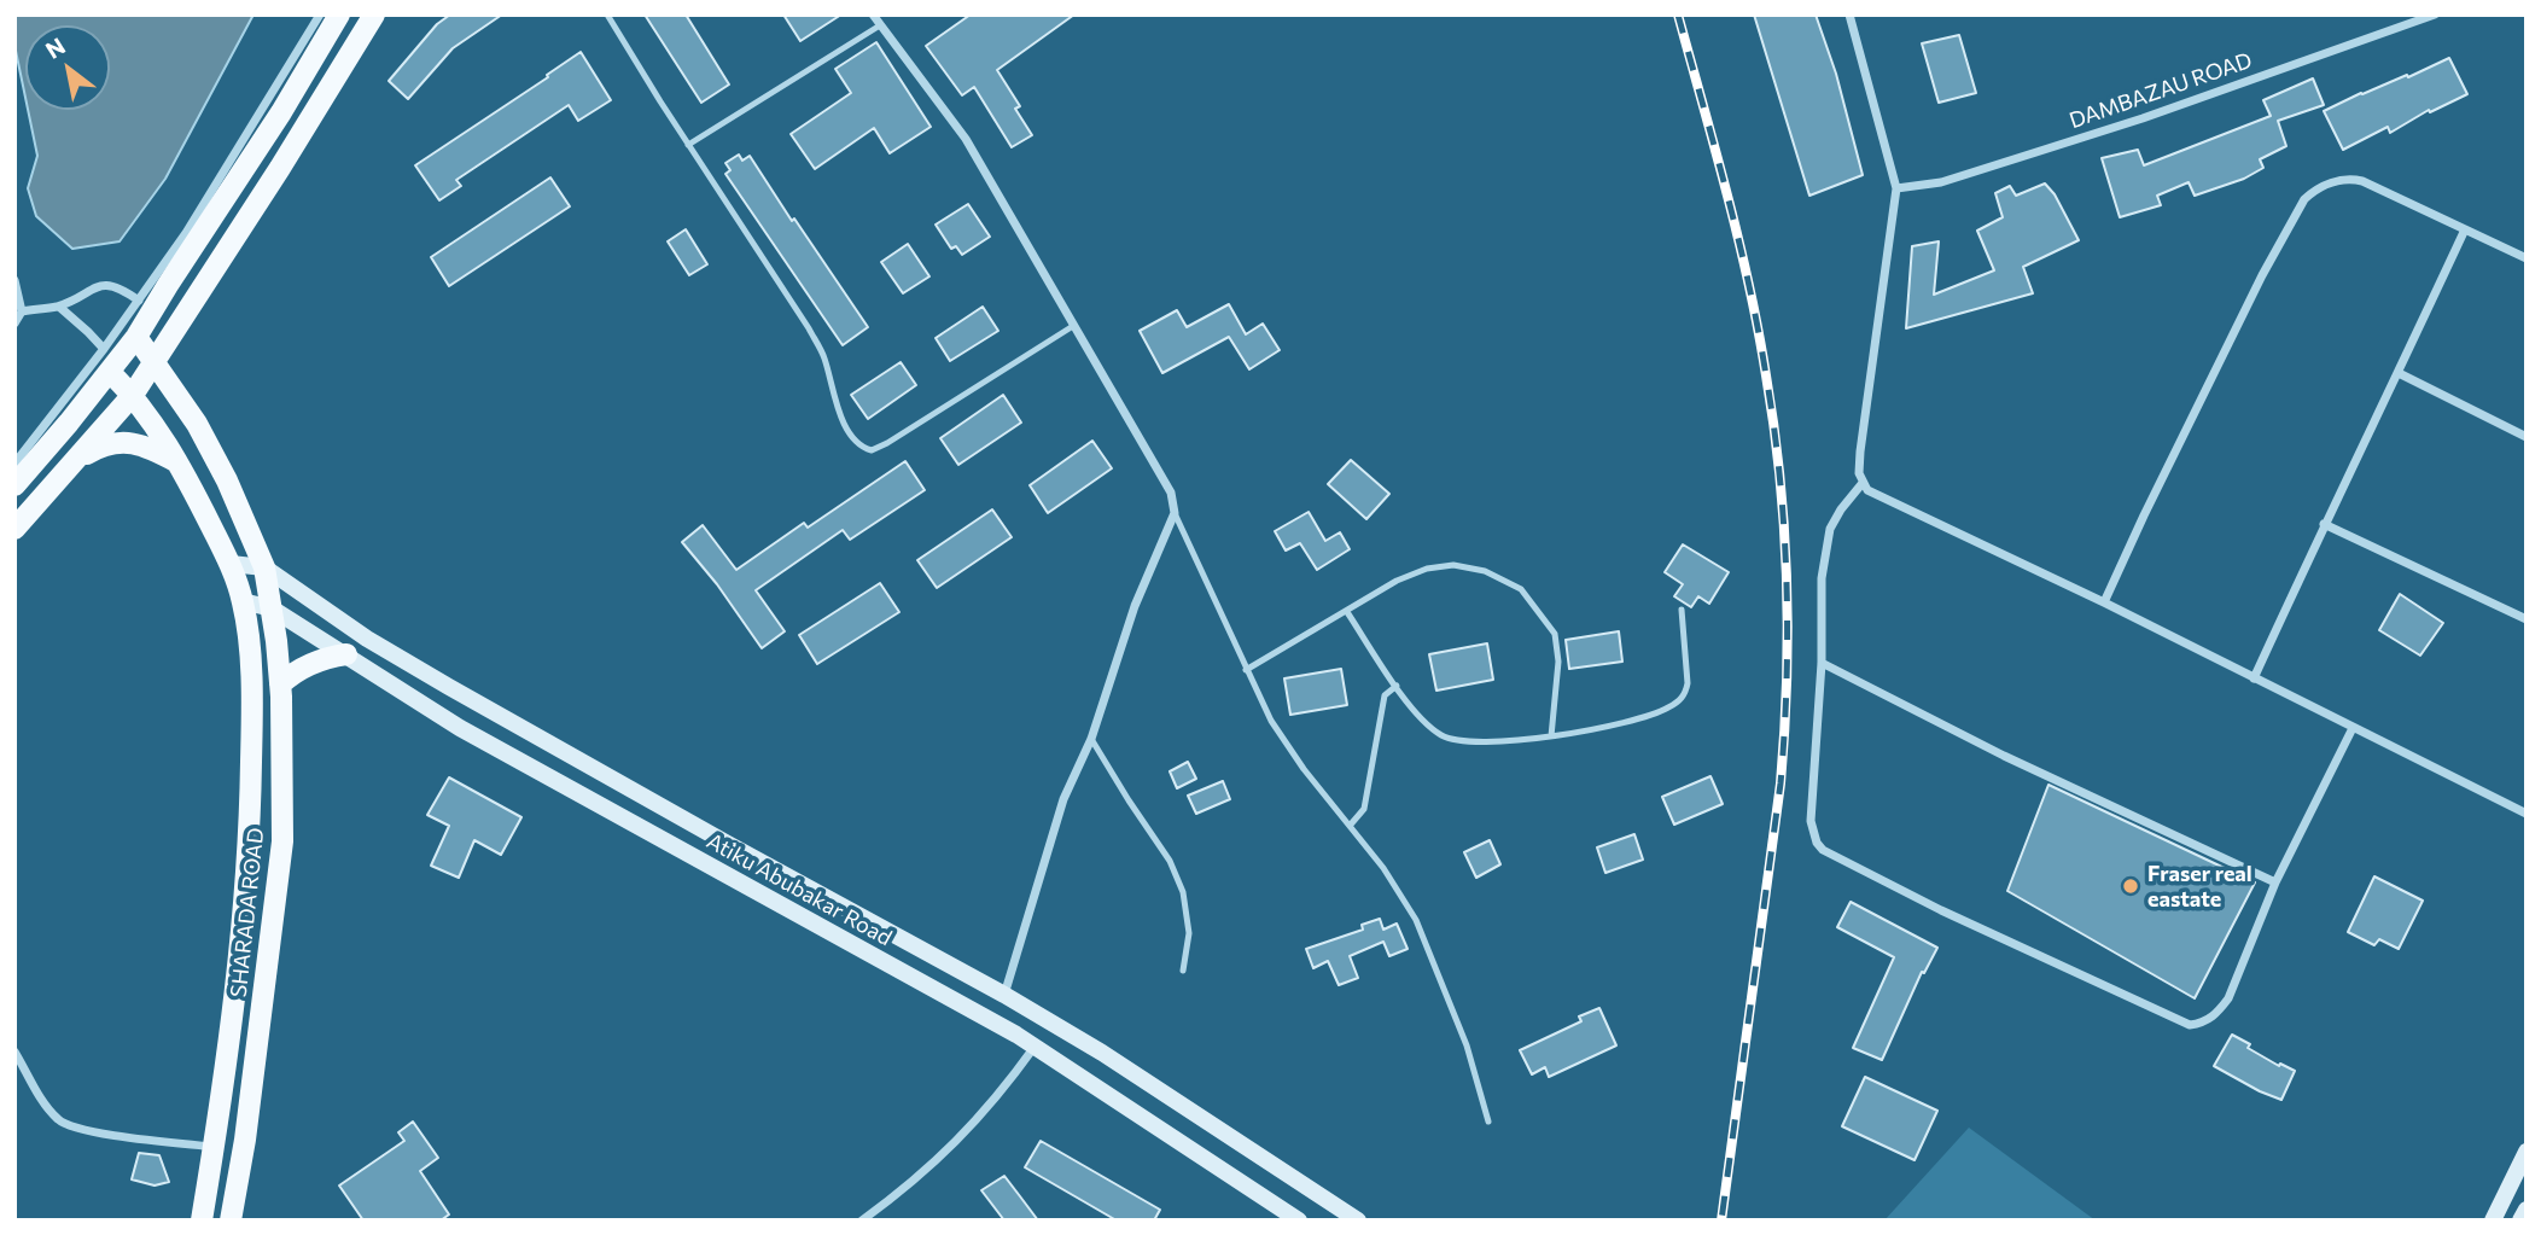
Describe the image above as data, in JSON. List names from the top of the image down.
{
  "streets": {
    "main road": ["SHARADA ROAD"],
    "street": ["DAMBAZAU ROAD", "Atiku Abubakar Road"]
  },
  "crossings": [
    ["Atiku Abubakar Road", "SHARADA ROAD"]
  ],
  "places": ["Fraser real eastate"],
  "north": "top left"
}
